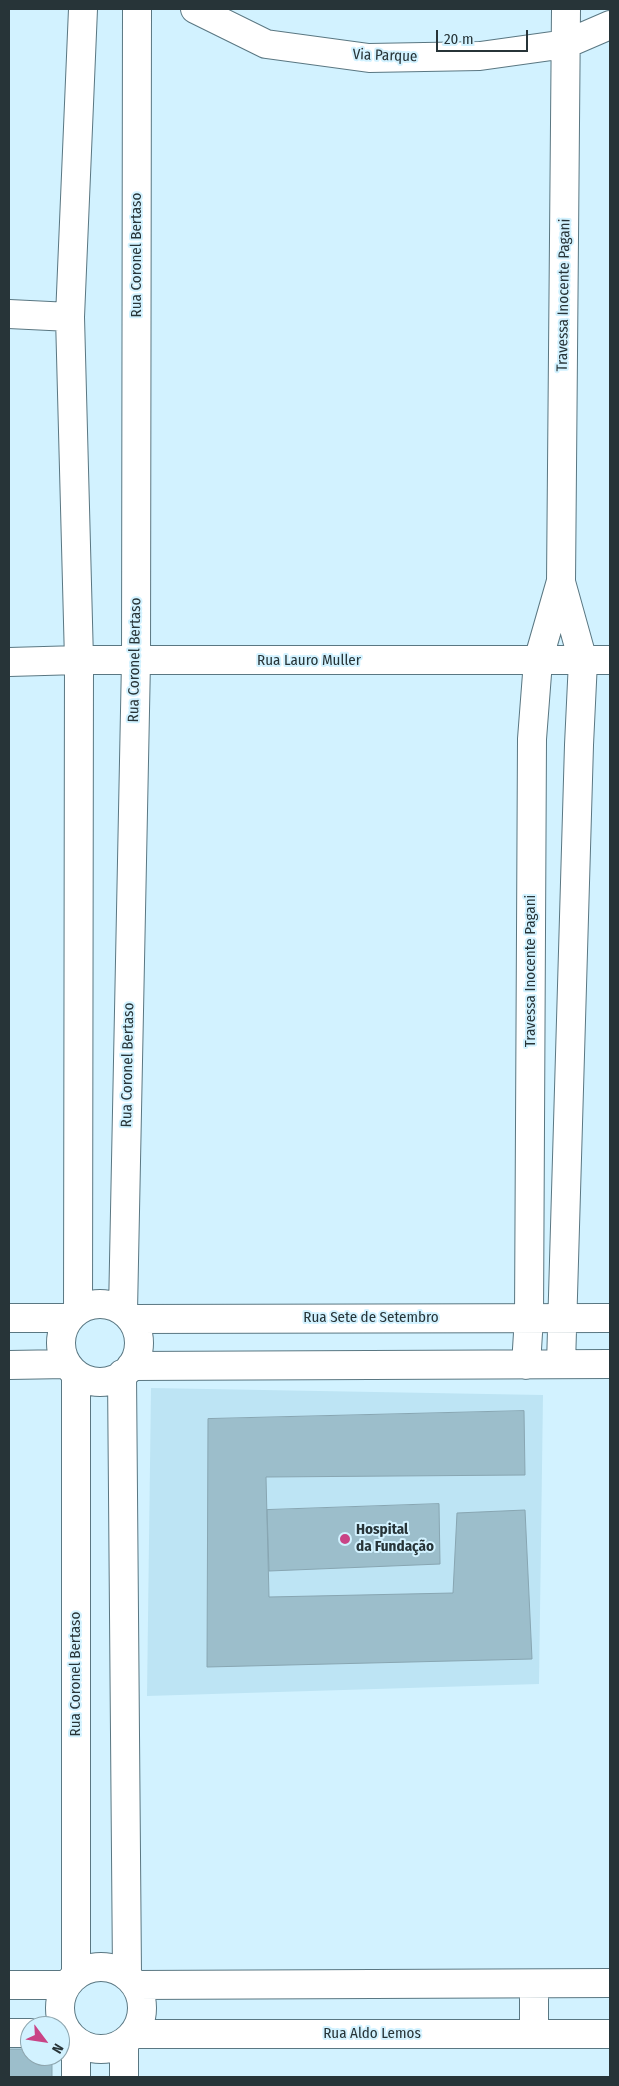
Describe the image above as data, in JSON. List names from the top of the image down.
{
  "streets": {
    "street": [
      "Via Parque",
      "Rua Coronel Bertaso",
      "Travessa Inocente Pagani",
      "Rua Lauro Muller",
      "Rua Sete de Setembro",
      "Rua Aldo Lemos"
    ]
  },
  "crossings": [
    ["Via Parque", "Travessa Inocente Pagani"],
    ["Rua Coronel Bertaso", "Rua Lauro Muller"],
    ["Rua Coronel Bertaso", "Rua Sete de Setembro"],
    ["Travessa Inocente Pagani", "Rua Lauro Muller"],
    ["Travessa Inocente Pagani", "Rua Sete de Setembro"]
  ],
  "places": ["Hospital da Fundação"],
  "scale_bar": "20 m",
  "north": "bottom right"
}
